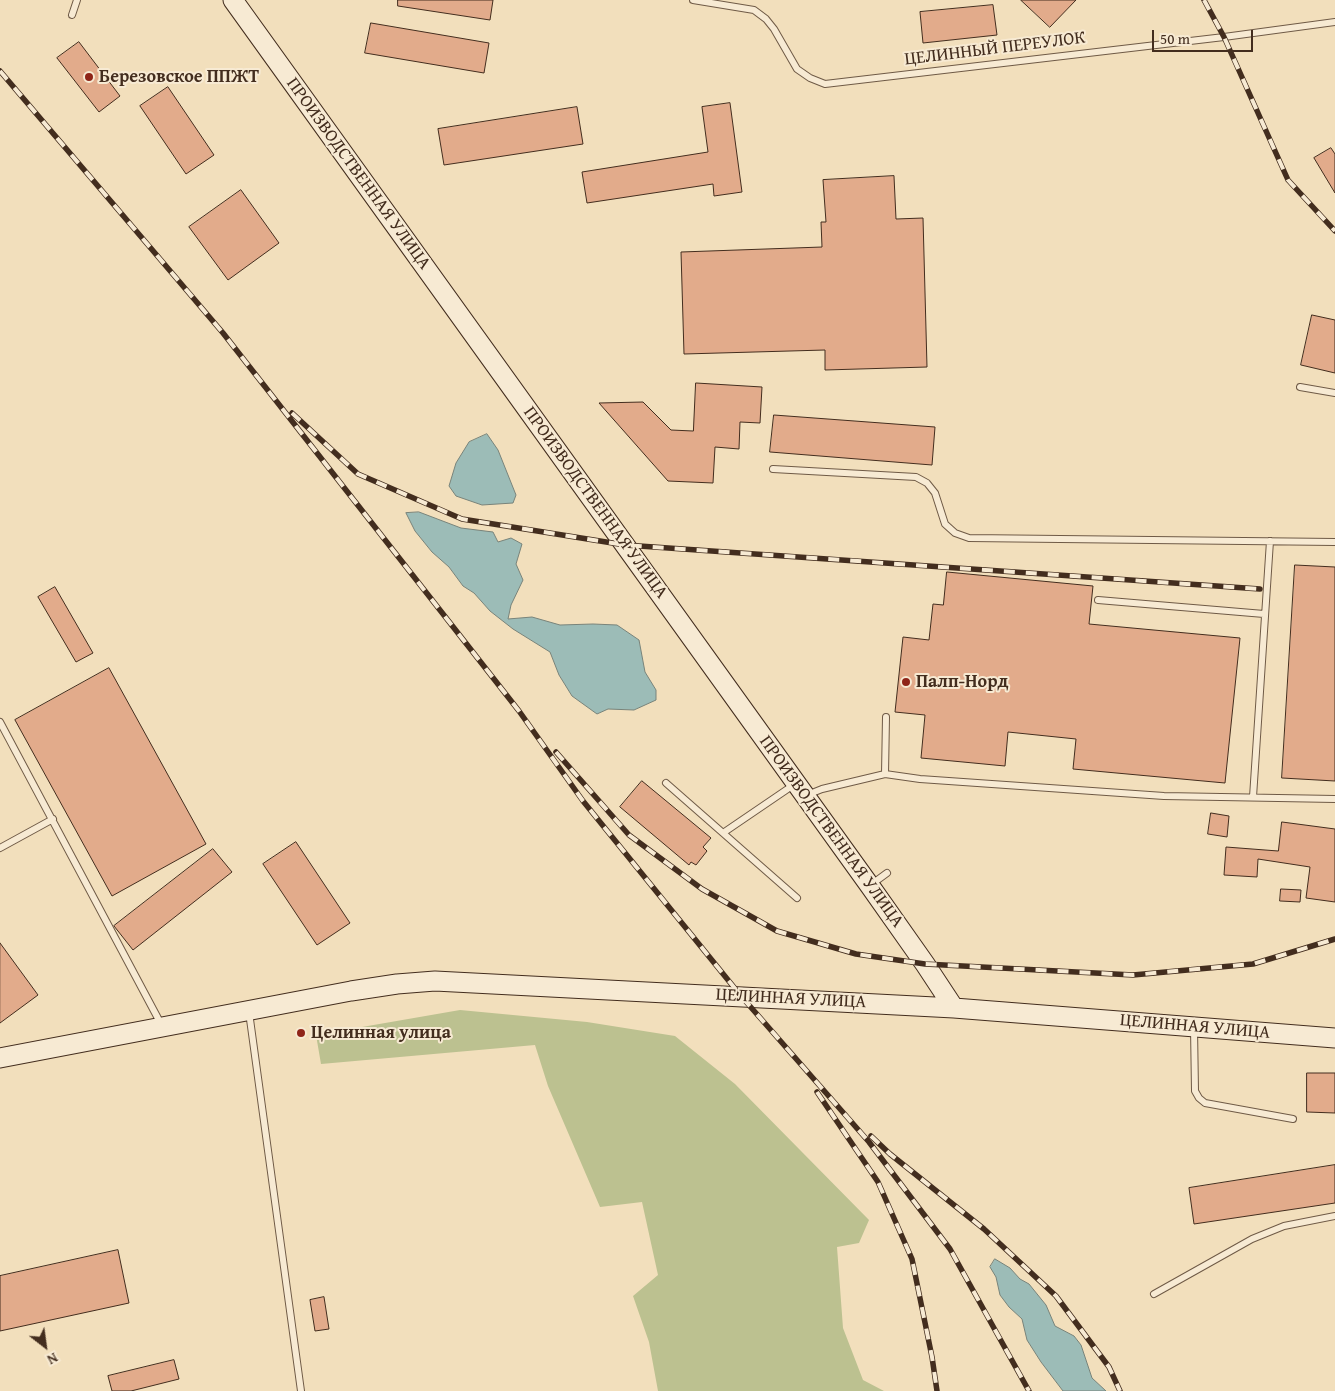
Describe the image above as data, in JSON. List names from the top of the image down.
{
  "streets": {
    "street": ["ПРОИЗВОДСТВЕННАЯ УЛИЦА", "ЦЕЛИННАЯ УЛИЦА"],
    "lane": ["ЦЕЛИННЫЙ ПЕРЕУЛОК"]
  },
  "crossings": [
    ["ПРОИЗВОДСТВЕННАЯ УЛИЦА", "ЦЕЛИННАЯ УЛИЦА"]
  ],
  "places": ["Березовское ППЖТ", "Палп-Норд", "Целинная улица"],
  "scale_bar": "50 m",
  "north": "bottom right"
}
